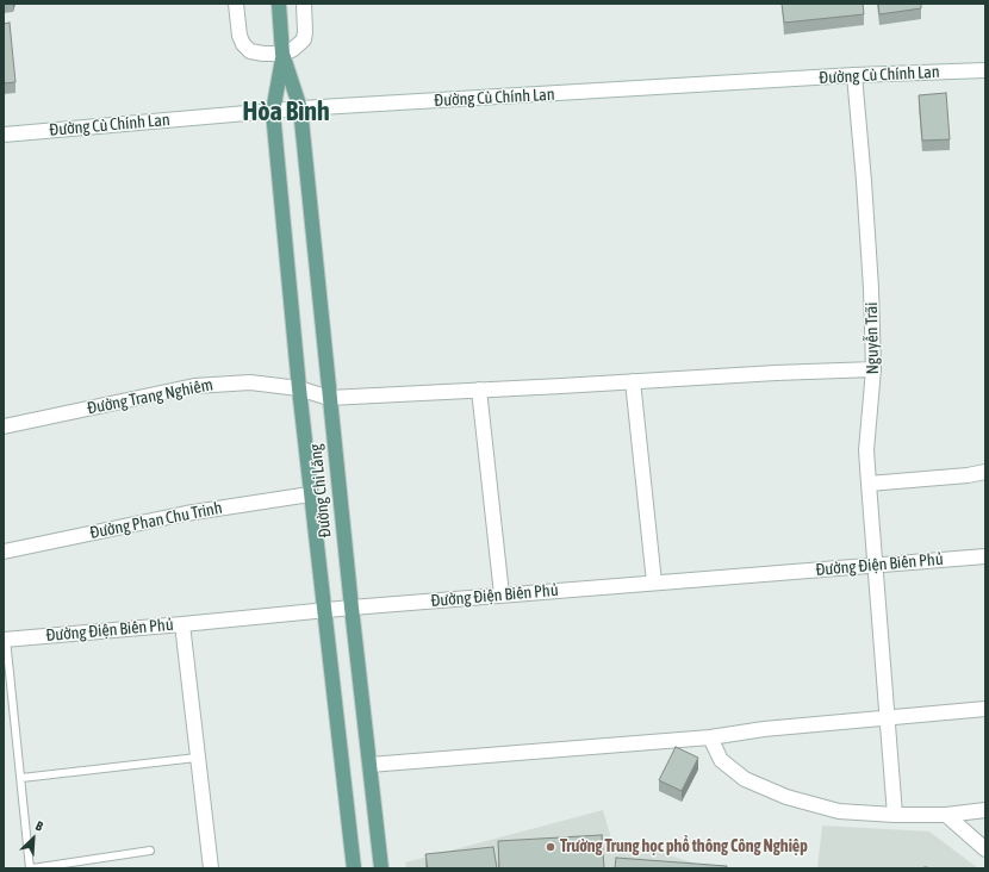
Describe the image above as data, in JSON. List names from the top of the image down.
{
  "streets": {
    "main road": ["Đường Chi Lăng"],
    "street": [
      "Đường Cù Chính Lan",
      "Nguyễn Trãi",
      "Đường Trang Nghiêm",
      "Đường Phan Chu Trinh",
      "Đường Điện Biên Phủ"
    ]
  },
  "crossings": [
    ["Đường Cù Chính Lan", "Nguyễn Trãi"],
    ["Đường Cù Chính Lan", "Đường Chi Lăng"],
    ["Nguyễn Trãi", "Đường Điện Biên Phủ"],
    ["Đường Trang Nghiêm", "Đường Chi Lăng"],
    ["Đường Chi Lăng", "Đường Phan Chu Trinh"],
    ["Đường Chi Lăng", "Đường Điện Biên Phủ"]
  ],
  "districts": ["Hòa Bình"],
  "places": ["Trường Trung học phổ thông Công Nghiệp"],
  "north": "top right"
}
